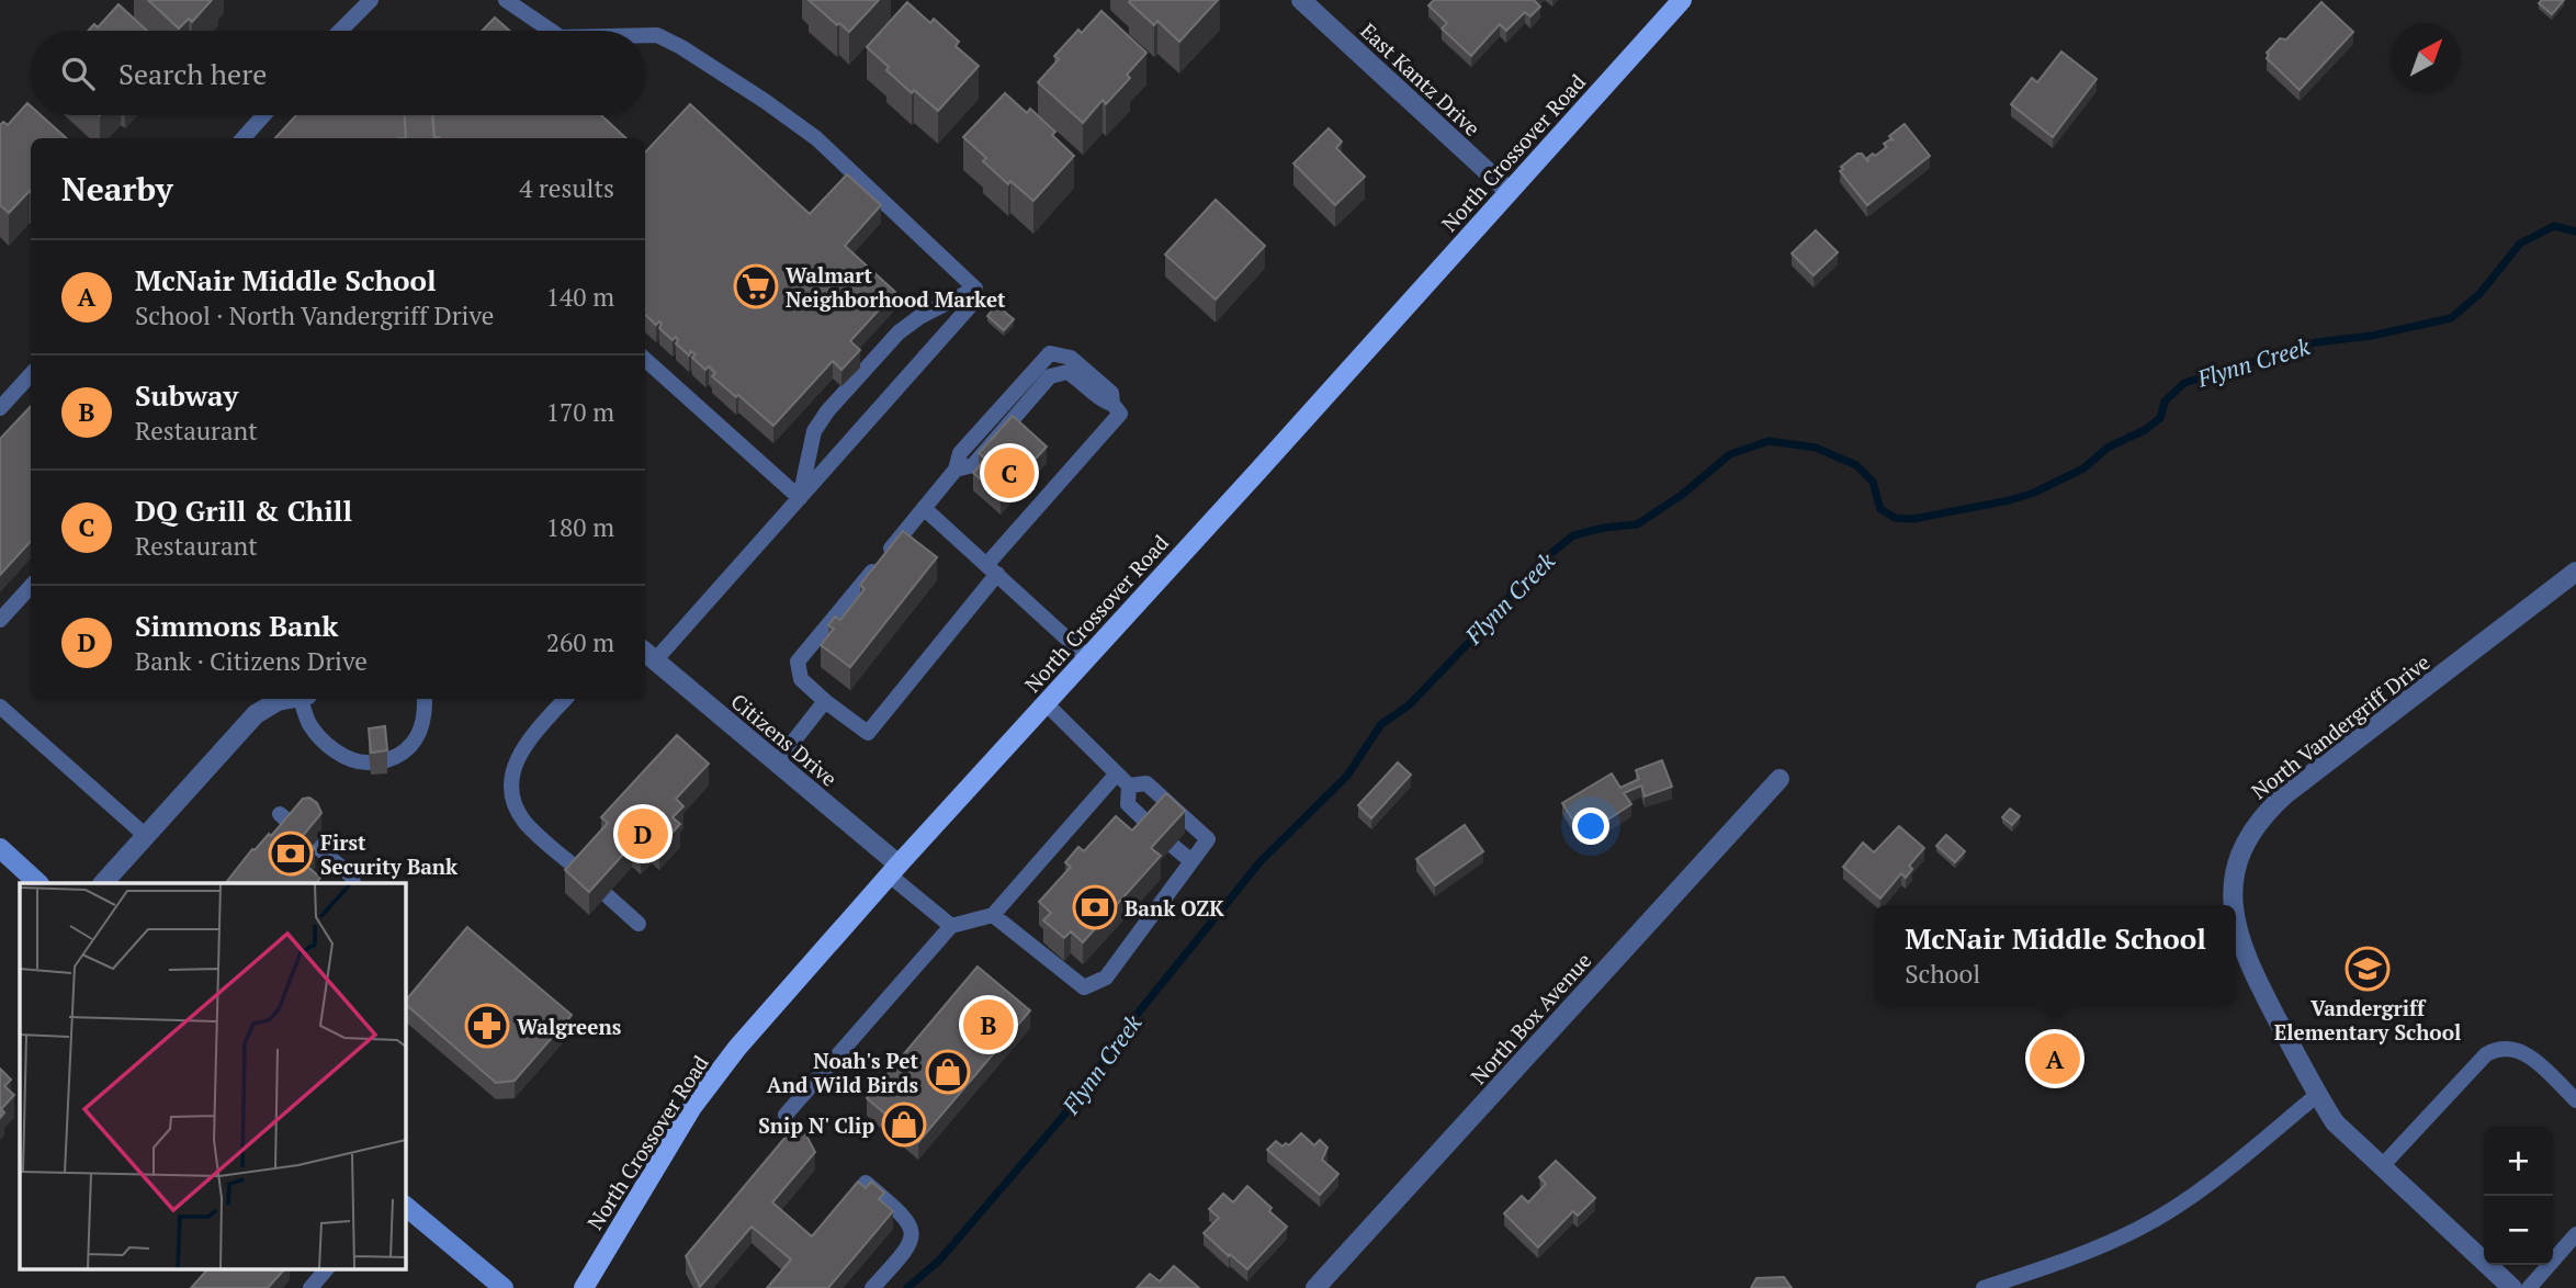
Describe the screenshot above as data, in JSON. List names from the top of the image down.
{
  "streets": {
    "main road": ["North Crossover Road"],
    "street": [
      "East Kantz Drive",
      "North Vandergriff Drive",
      "Citizens Drive",
      "North Box Avenue"
    ]
  },
  "crossings": [
    ["East Kantz Drive", "North Crossover Road"],
    ["North Crossover Road", "Citizens Drive"]
  ],
  "water": ["Flynn Creek"],
  "places": {
    "supermarket": ["Walmart Neighborhood Market"],
    "bank": ["First Security Bank", "Bank OZK"],
    "school or university": ["Vandergriff Elementary School"],
    "pharmacy": ["Walgreens"],
    "shop": ["Noah's Pet And Wild Birds", "Snip N' Clip"]
  },
  "north": "top right",
  "page": {
    "search": "Search here",
    "heading": ["Nearby", "4 results"],
    "list": [
      {
        "mark": "A",
        "name": "McNair Middle School",
        "note": "School · North Vandergriff Drive",
        "value": "140 m"
      },
      {
        "mark": "B",
        "name": "Subway",
        "note": "Restaurant",
        "value": "170 m"
      },
      {
        "mark": "C",
        "name": "DQ Grill & Chill",
        "note": "Restaurant",
        "value": "180 m"
      },
      {
        "mark": "D",
        "name": "Simmons Bank",
        "note": "Bank · Citizens Drive",
        "value": "260 m"
      }
    ],
    "pins": [
      "C",
      "D",
      "B",
      "A"
    ],
    "popup": ["McNair Middle School", "School"],
    "map_buttons": ["+", "−"]
  }
}
